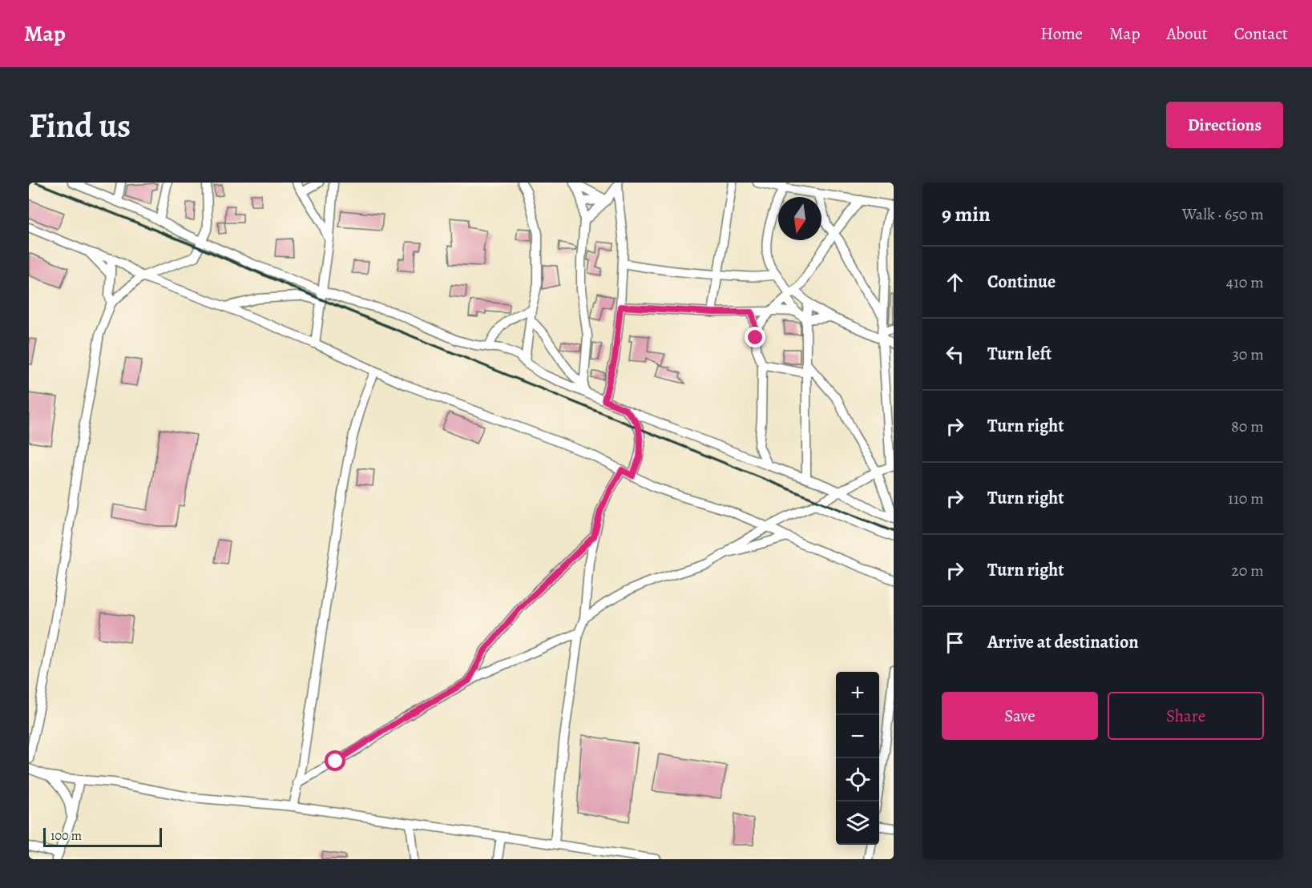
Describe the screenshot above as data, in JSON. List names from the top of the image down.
{
  "scale_bar": "100 m",
  "north": "bottom",
  "page": {
    "header": "Map",
    "nav": [
      "Home",
      "Map",
      "About",
      "Contact"
    ],
    "buttons": [
      "Directions",
      ["Save", "Share"]
    ],
    "title": "Find us",
    "heading": ["9 min", "Walk · 650 m"],
    "list": [
      ["Continue", "410 m"],
      ["Turn left", "30 m"],
      ["Turn right", "80 m"],
      ["Turn right", "110 m"],
      ["Turn right", "20 m"],
      "Arrive at destination"
    ],
    "map_buttons": ["+", "−"],
    "scale": "100 m"
  }
}
